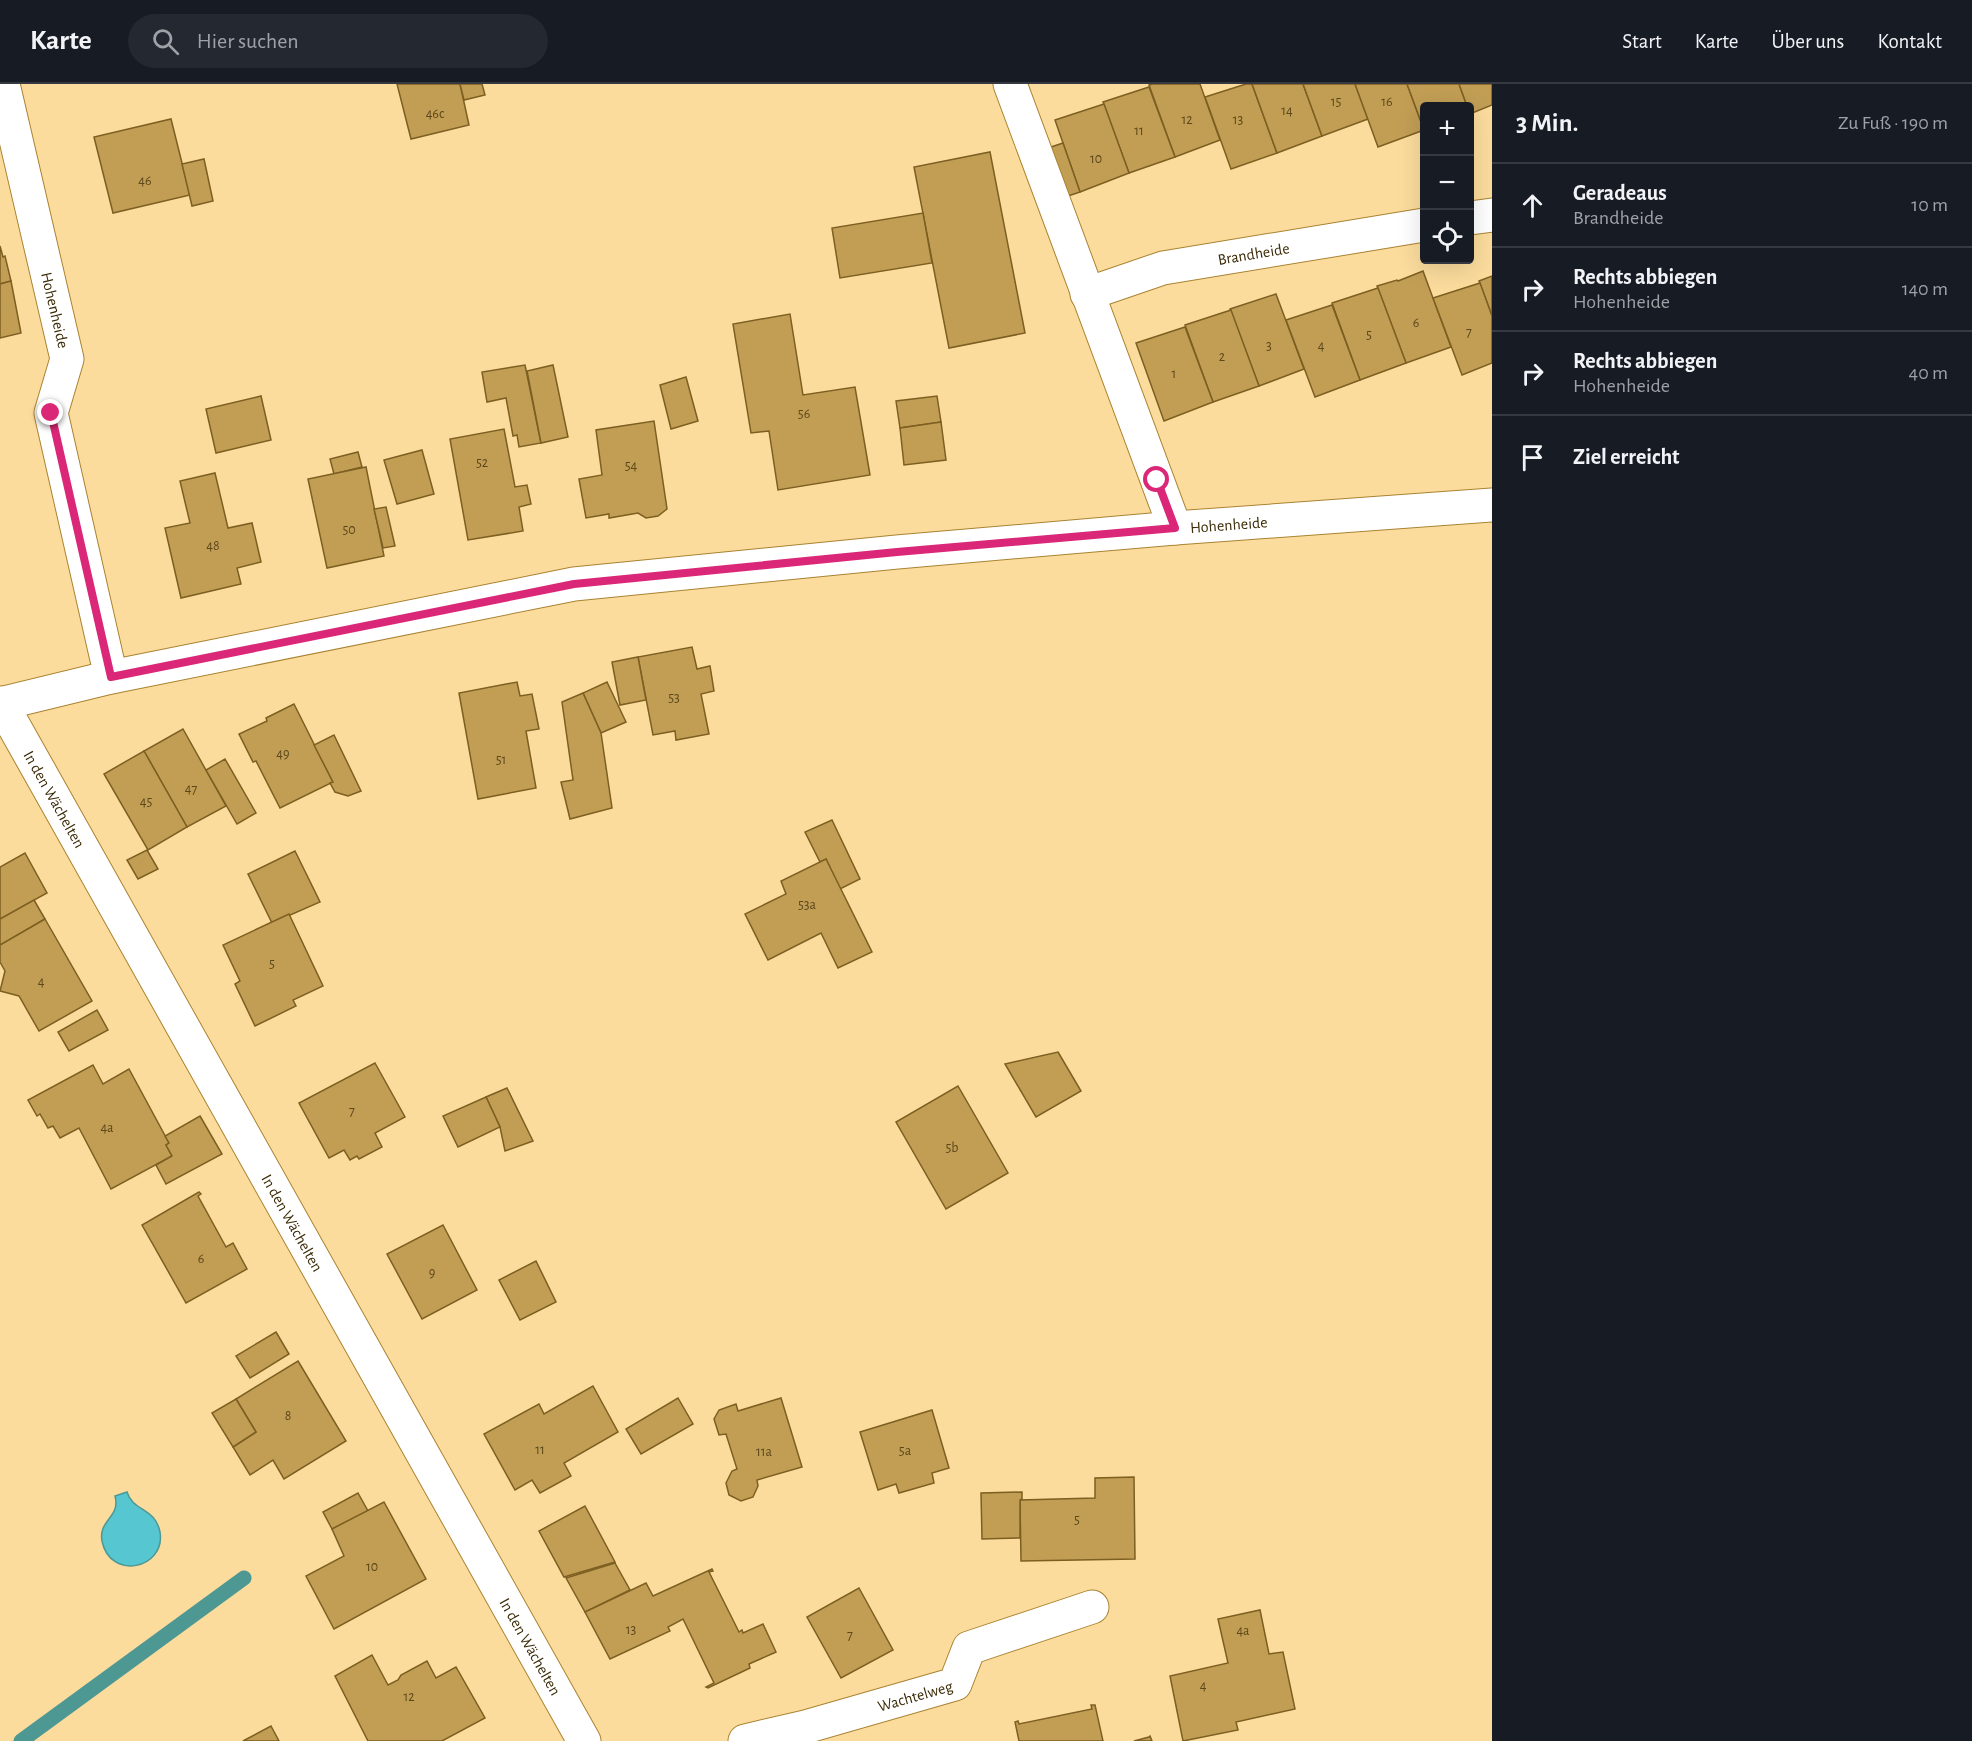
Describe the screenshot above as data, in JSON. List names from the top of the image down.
{
  "streets": {
    "street": [
      "Brandheide",
      "Hohenheide",
      "In den Wächelten",
      "Wachtelweg"
    ]
  },
  "crossings": [
    ["Hohenheide", "In den Wächelten"]
  ],
  "house_numbers": [
    "15",
    "16",
    "14",
    "46c",
    "12",
    "13",
    "11",
    "10",
    "46",
    "6",
    "7",
    "5",
    "3",
    "4",
    "2",
    "1",
    "56",
    "52",
    "54",
    "50",
    "48",
    "53",
    "49",
    "51",
    "47",
    "45",
    "53a",
    "5",
    "4",
    "7",
    "4a",
    "5b",
    "6",
    "9",
    "8",
    "11",
    "5a",
    "11a",
    "5",
    "10",
    "13",
    "4a",
    "7",
    "4",
    "12"
  ],
  "page": {
    "header": "Karte",
    "search": "Hier suchen",
    "nav": [
      "Start",
      "Karte",
      "Über uns",
      "Kontakt"
    ],
    "heading": ["3 Min.", "Zu Fuß · 190 m"],
    "map_buttons": ["+", "−"],
    "list": [
      ["Geradeaus", "Brandheide", "10 m"],
      ["Rechts abbiegen", "Hohenheide", "140 m"],
      ["Rechts abbiegen", "Hohenheide", "40 m"],
      "Ziel erreicht"
    ]
  }
}
